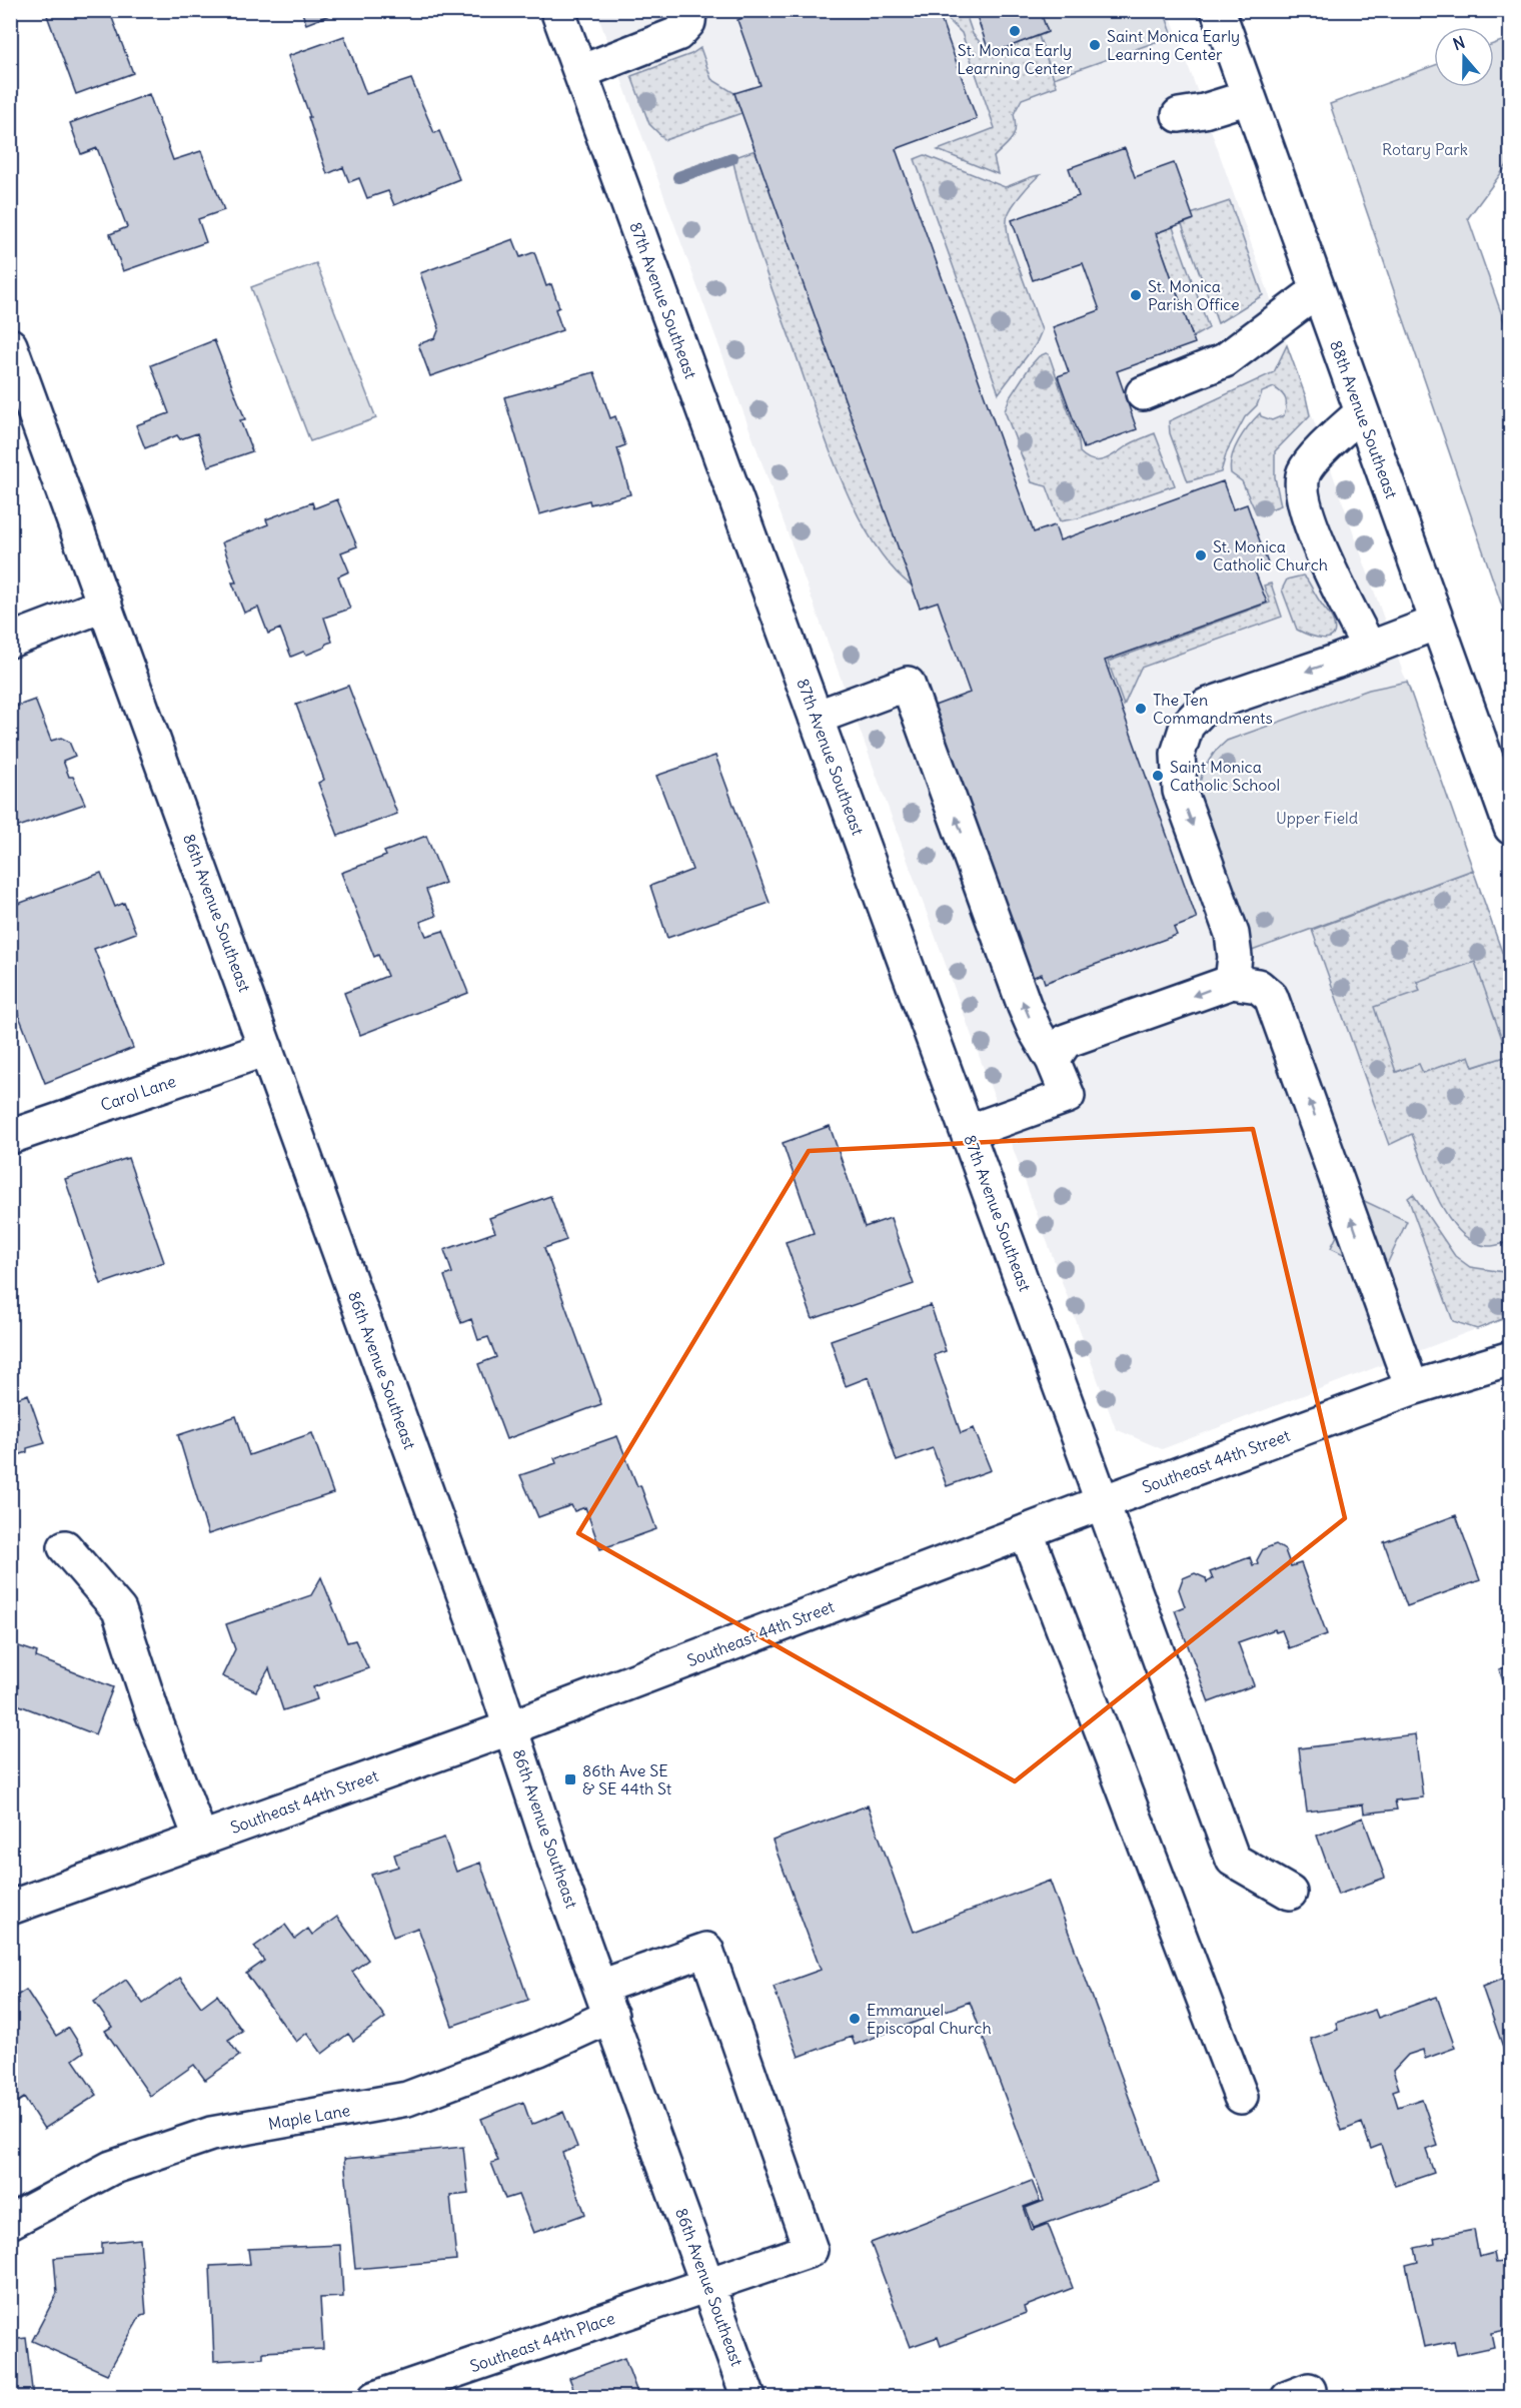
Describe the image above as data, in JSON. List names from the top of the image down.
{
  "streets": {
    "street": [
      "87th Avenue Southeast",
      "88th Avenue Southeast",
      "86th Avenue Southeast",
      "Carol Lane",
      "Southeast 44th Street",
      "Maple Lane",
      "Southeast 44th Place"
    ]
  },
  "crossings": [
    ["87th Avenue Southeast", "Southeast 44th Street"],
    ["86th Avenue Southeast", "Carol Lane"],
    ["86th Avenue Southeast", "Southeast 44th Street"],
    ["86th Avenue Southeast", "Maple Lane"],
    ["86th Avenue Southeast", "Southeast 44th Place"],
    ["Maple Lane", "Southeast 44th Place"]
  ],
  "parks": ["Rotary Park", "Upper Field"],
  "places": {
    "other": [
      "St. Monica Early Learning Center",
      "Saint Monica Early Learning Center",
      "St. Monica Parish Office",
      "St. Monica Catholic Church",
      "The Ten Commandments",
      "Saint Monica Catholic School",
      "Emmanuel Episcopal Church"
    ],
    "transit": ["86th Ave SE & SE 44th St"]
  },
  "north": "top"
}
